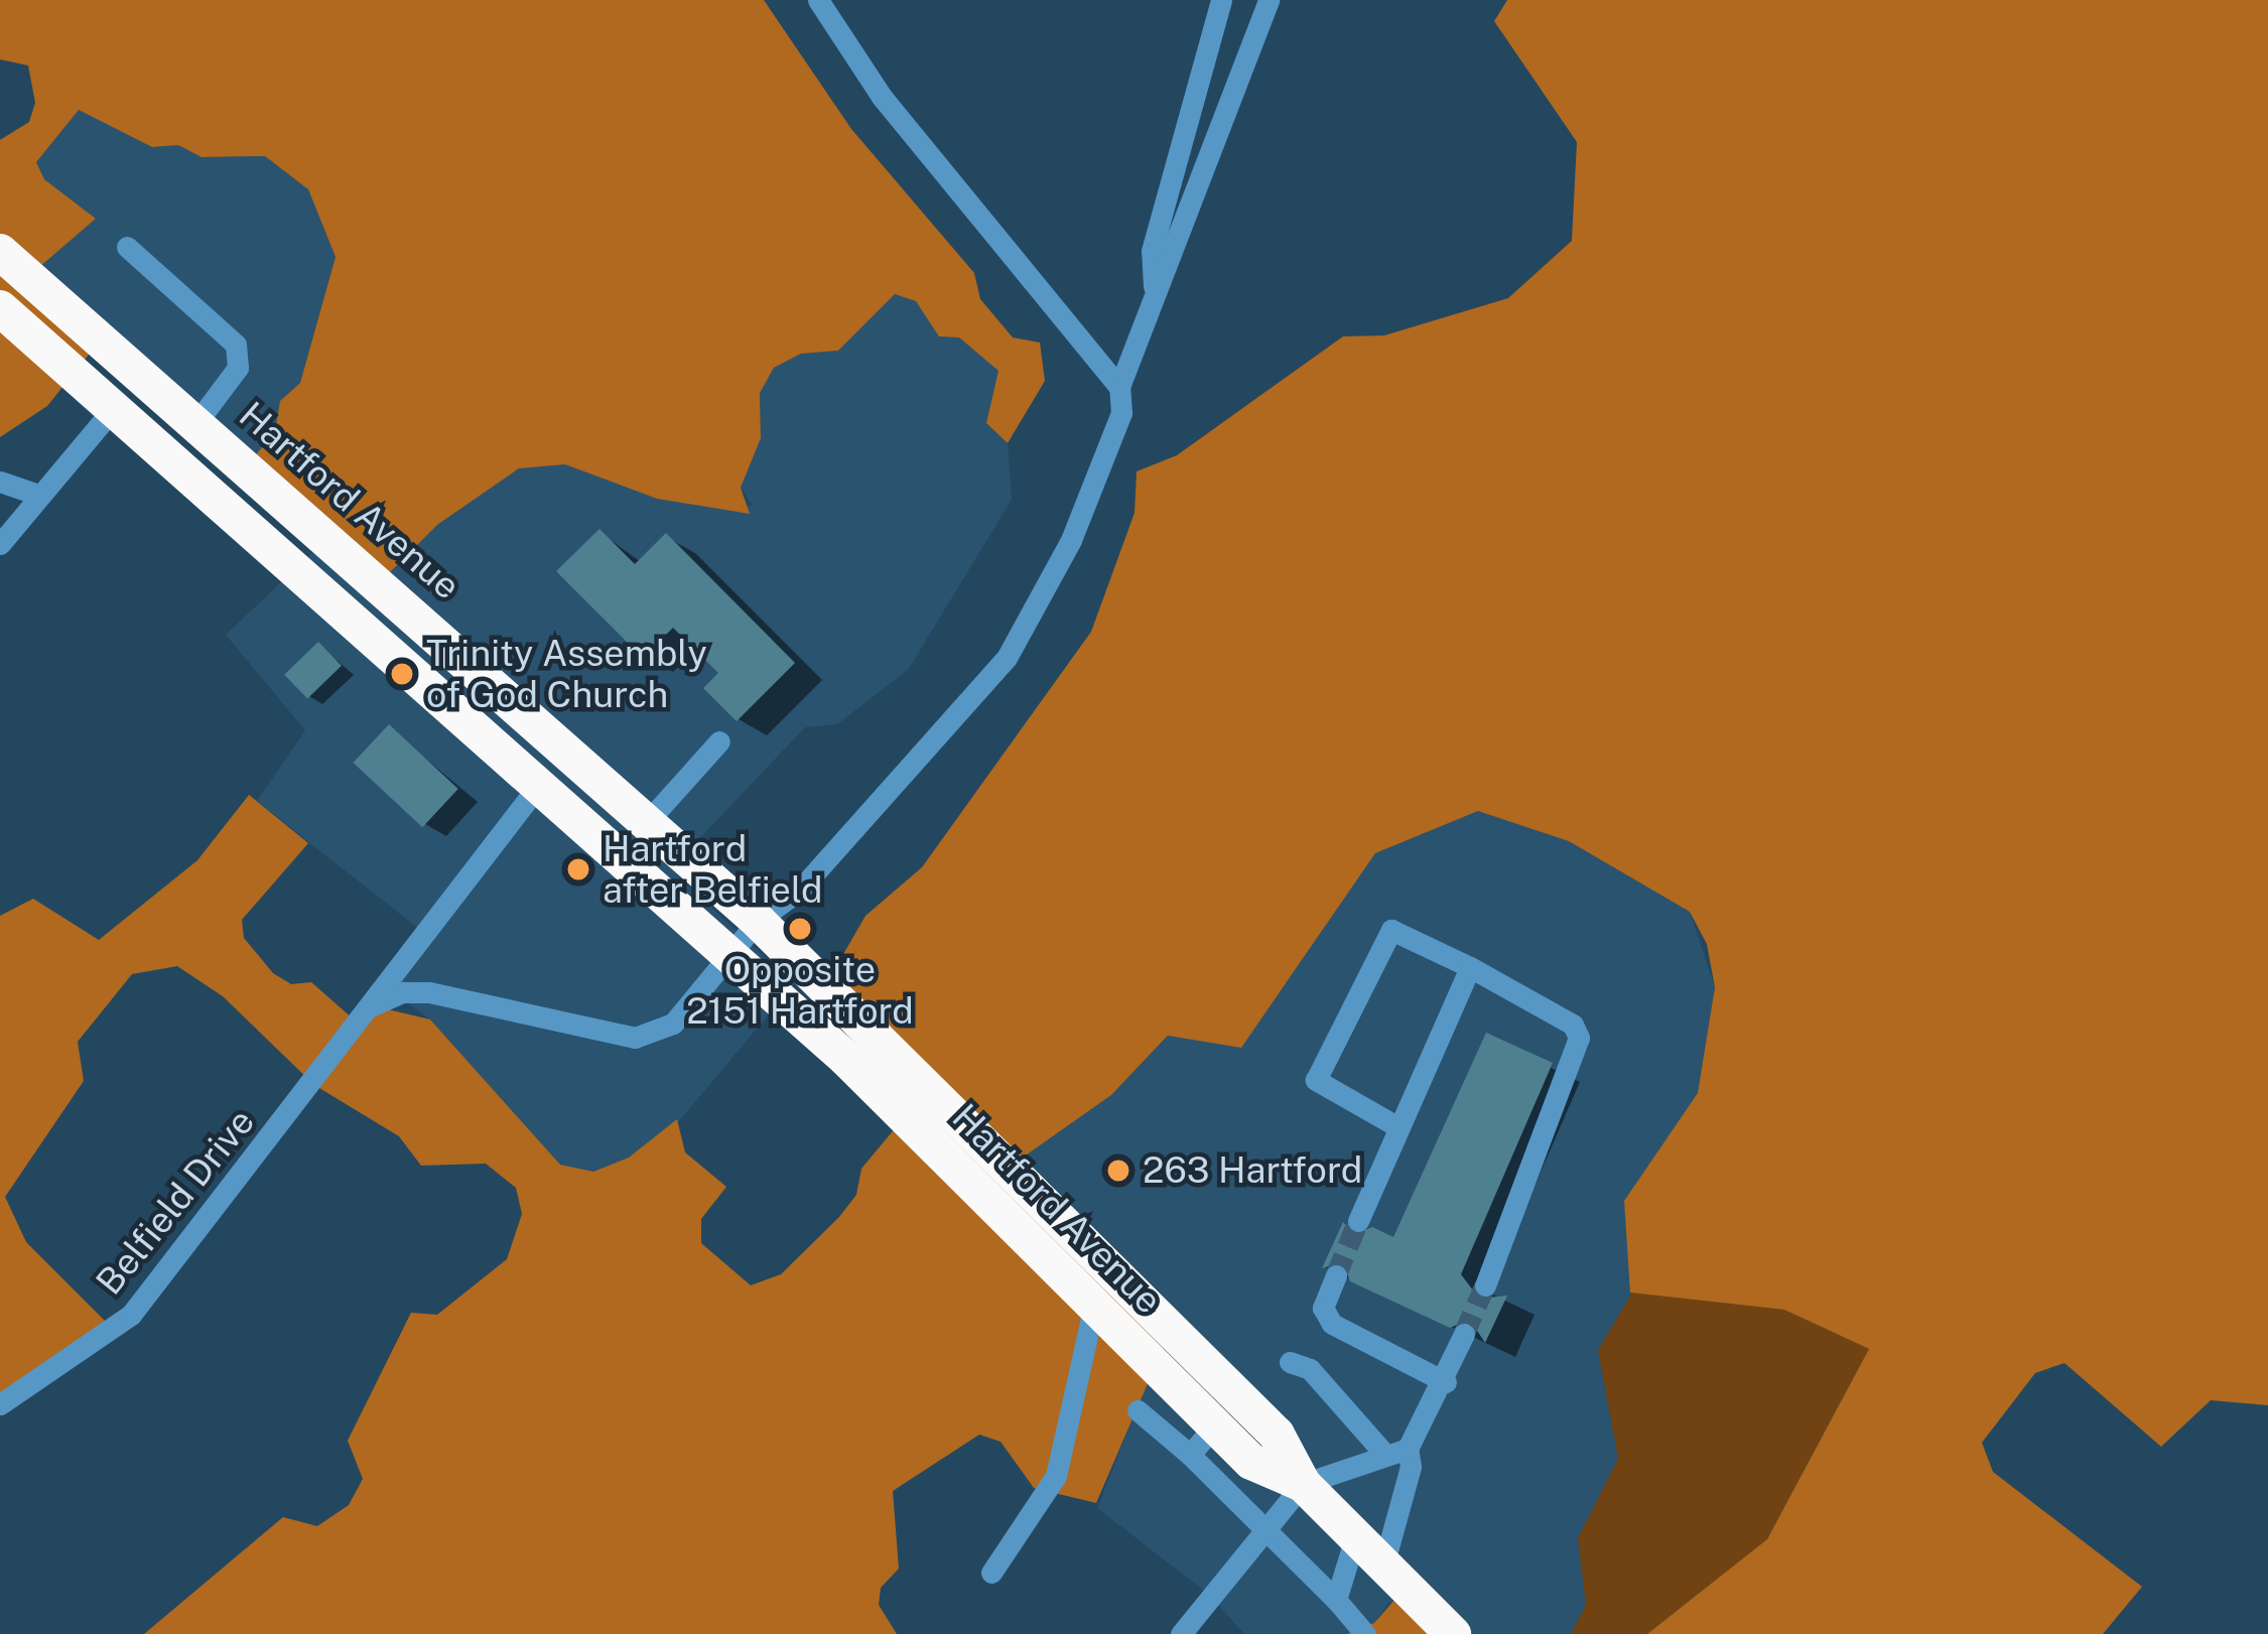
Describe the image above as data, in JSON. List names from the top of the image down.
{
  "streets": {
    "highway": ["Hartford Avenue"],
    "street": ["Belfield Drive"]
  },
  "crossings": [
    ["Hartford Avenue", "Belfield Drive"]
  ],
  "places": [
    "Trinity Assembly of God Church",
    "Hartford after Belfield",
    "Opposite 2151 Hartford",
    "263 Hartford"
  ]
}
